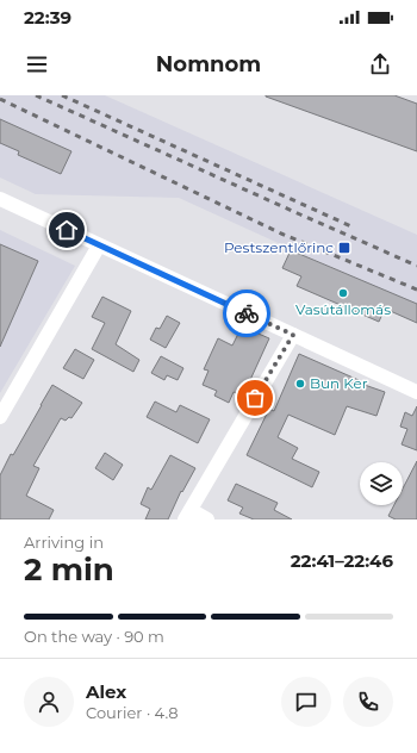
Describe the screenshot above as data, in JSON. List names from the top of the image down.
{
  "places": {
    "transit": ["Pestszentlőrinc"],
    "other": ["Vasútállomás", "Bun Ker"]
  },
  "page": {
    "status": "22:39",
    "header": "Nomnom",
    "heading": ["2 min", "Arriving in", "22:41–22:46"],
    "panel": ["Alex", "Courier · 4.8"],
    "bar": "On the way · 90 m"
  }
}
